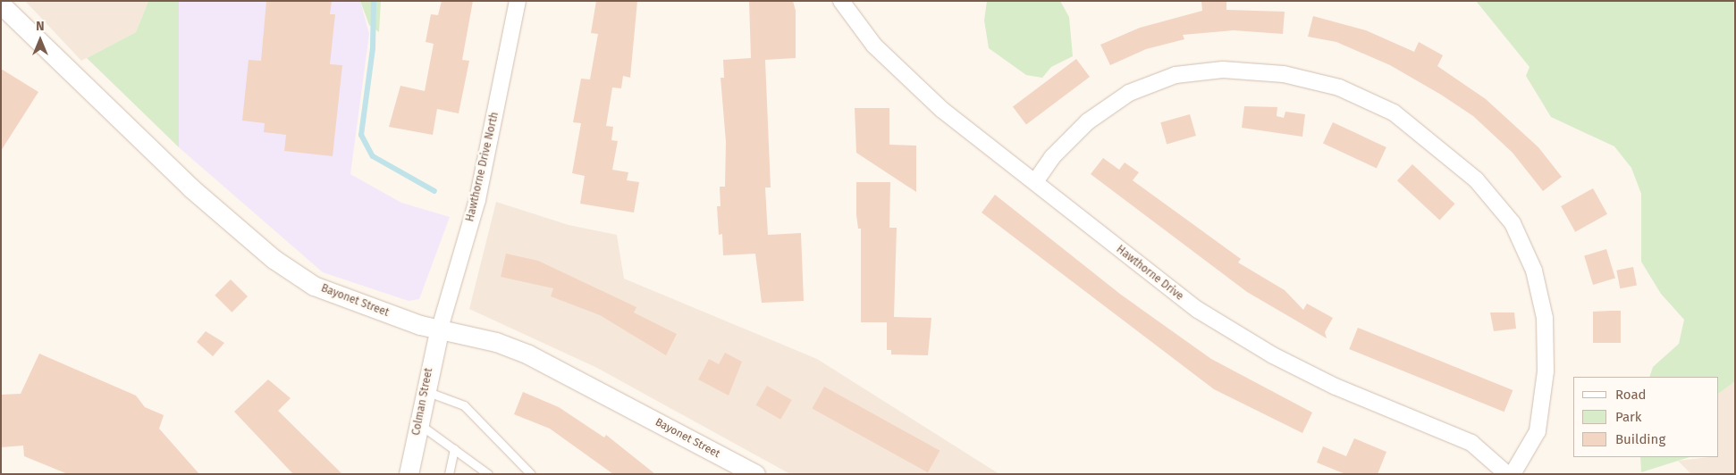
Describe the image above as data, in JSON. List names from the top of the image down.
{
  "streets": {
    "street": [
      "Hawthorne Drive North",
      "Hawthorne Drive",
      "Bayonet Street",
      "Colman Street"
    ]
  },
  "crossings": [
    ["Hawthorne Drive North", "Bayonet Street"],
    ["Hawthorne Drive North", "Colman Street"],
    ["Bayonet Street", "Colman Street"]
  ],
  "legend": ["Road", "Park", "Building"],
  "north": "top"
}
